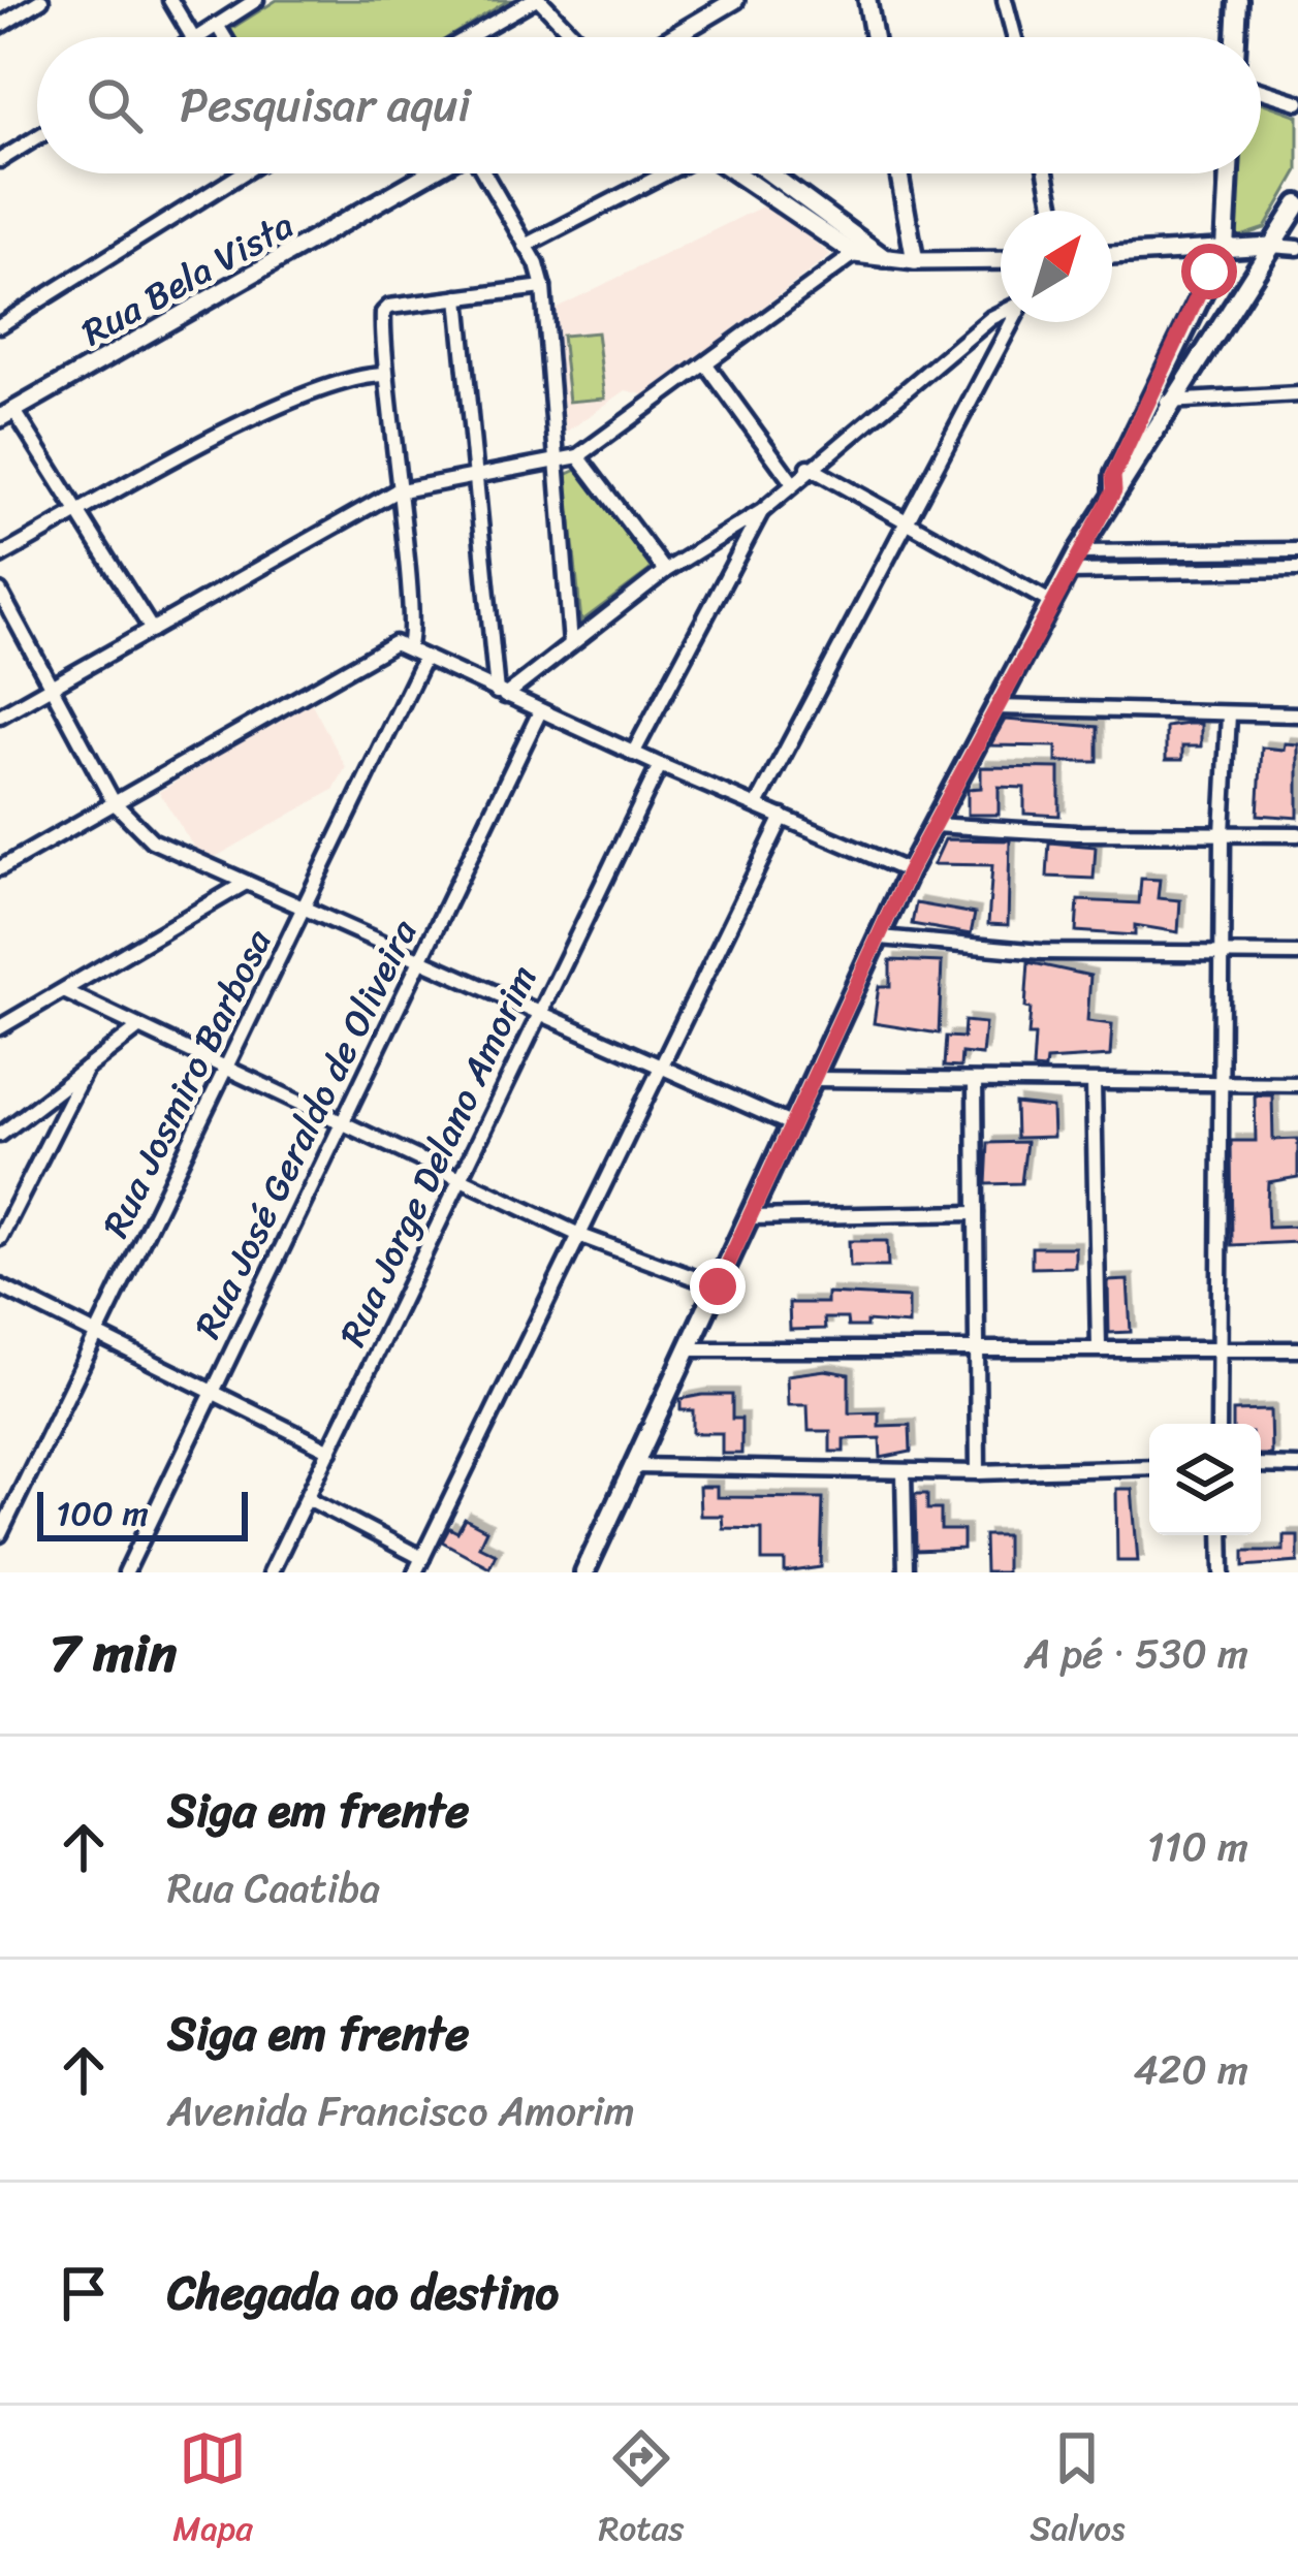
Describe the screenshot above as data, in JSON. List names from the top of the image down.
{
  "streets": {
    "street": [
      "Rua Bela Vista",
      "Rua Josmiro Barbosa",
      "Rua José Geraldo de Oliveira",
      "Rua Jorge Delano Amorim"
    ]
  },
  "scale_bar": "100 m",
  "north": "top right",
  "page": {
    "search": "Pesquisar aqui",
    "scale": "100 m",
    "heading": ["7 min", "A pé · 530 m"],
    "list": [
      ["Siga em frente", "Rua Caatiba", "110 m"],
      ["Siga em frente", "Avenida Francisco Amorim", "420 m"],
      "Chegada ao destino"
    ],
    "nav": ["Mapa", "Rotas", "Salvos"]
  }
}
